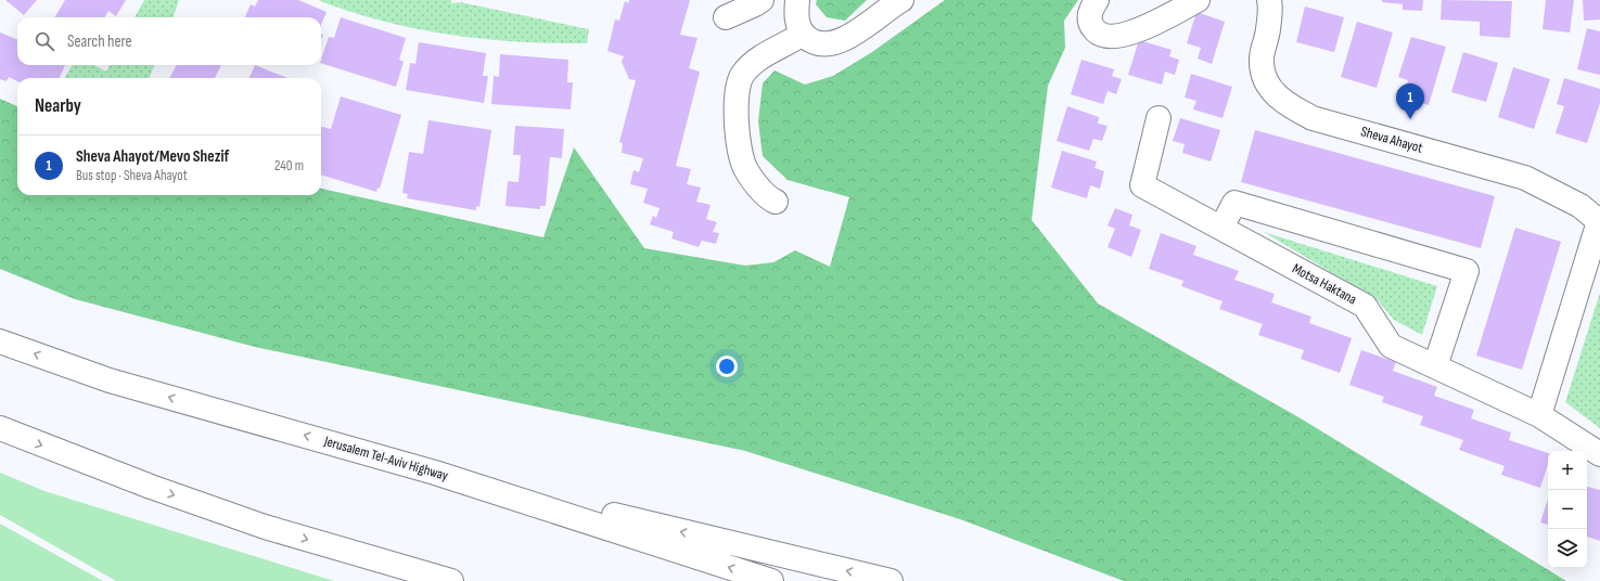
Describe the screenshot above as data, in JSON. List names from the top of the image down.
{
  "streets": {
    "main road": ["Sheva Ahayot", "Motsa Haktana", "Jerusalem Tel-Aviv Highway"]
  },
  "page": {
    "search": "Search here",
    "heading": "Nearby",
    "pins": "1",
    "list": [
      {
        "mark": "1",
        "name": "Sheva Ahayot/Mevo Shezif",
        "note": "Bus stop · Sheva Ahayot",
        "value": "240 m"
      }
    ],
    "map_buttons": ["+", "−"]
  }
}
